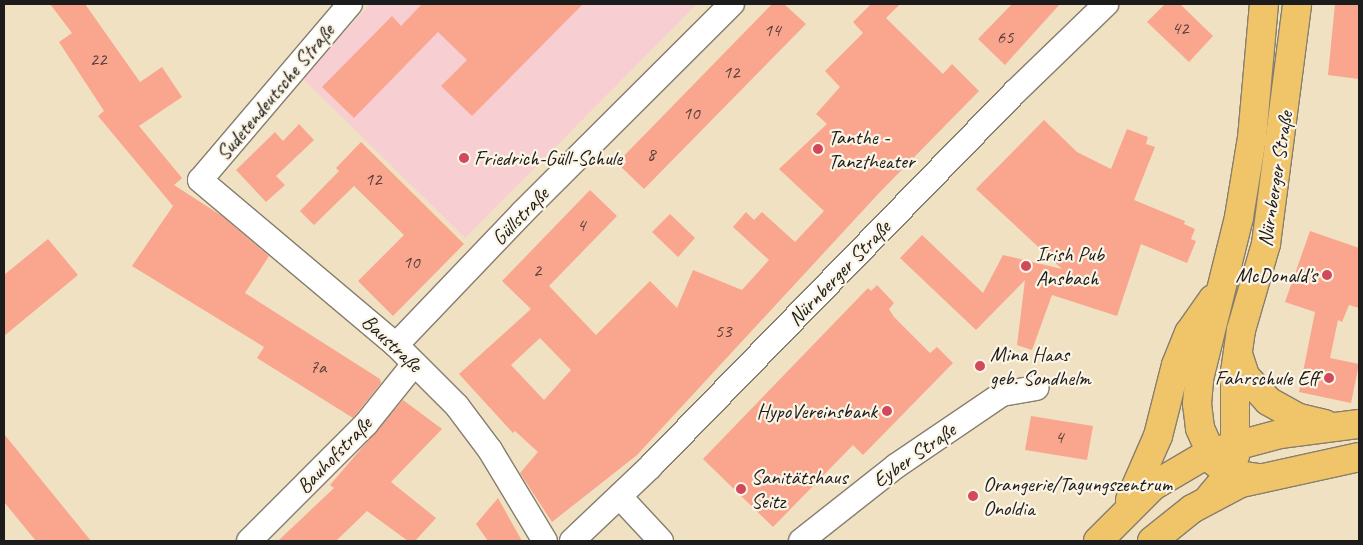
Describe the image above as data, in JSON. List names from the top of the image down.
{
  "streets": {
    "main road": ["Nürnberger Straße"],
    "street": [
      "Sudetendeutsche Straße",
      "Güllstraße",
      "Baustraße",
      "Bauhofstraße",
      "Eyber Straße"
    ]
  },
  "crossings": [
    ["Sudetendeutsche Straße", "Baustraße"],
    ["Güllstraße", "Baustraße"],
    ["Baustraße", "Bauhofstraße"]
  ],
  "places": [
    "Tanthe - Tanztheater",
    "Friedrich-Güll-Schule",
    "Irish Pub Ansbach",
    "McDonald's",
    "Mina Haas geb. Sondhelm",
    "Fahrschule Eff",
    "HypoVereinsbank",
    "Sanitätshaus Seitz",
    "Orangerie/Tagungszentrum Onoldia"
  ],
  "house_numbers": [
    "42",
    "14",
    "65",
    "22",
    "12",
    "10",
    "8",
    "12",
    "4",
    "10",
    "2",
    "53",
    "7a",
    "4"
  ]
}
